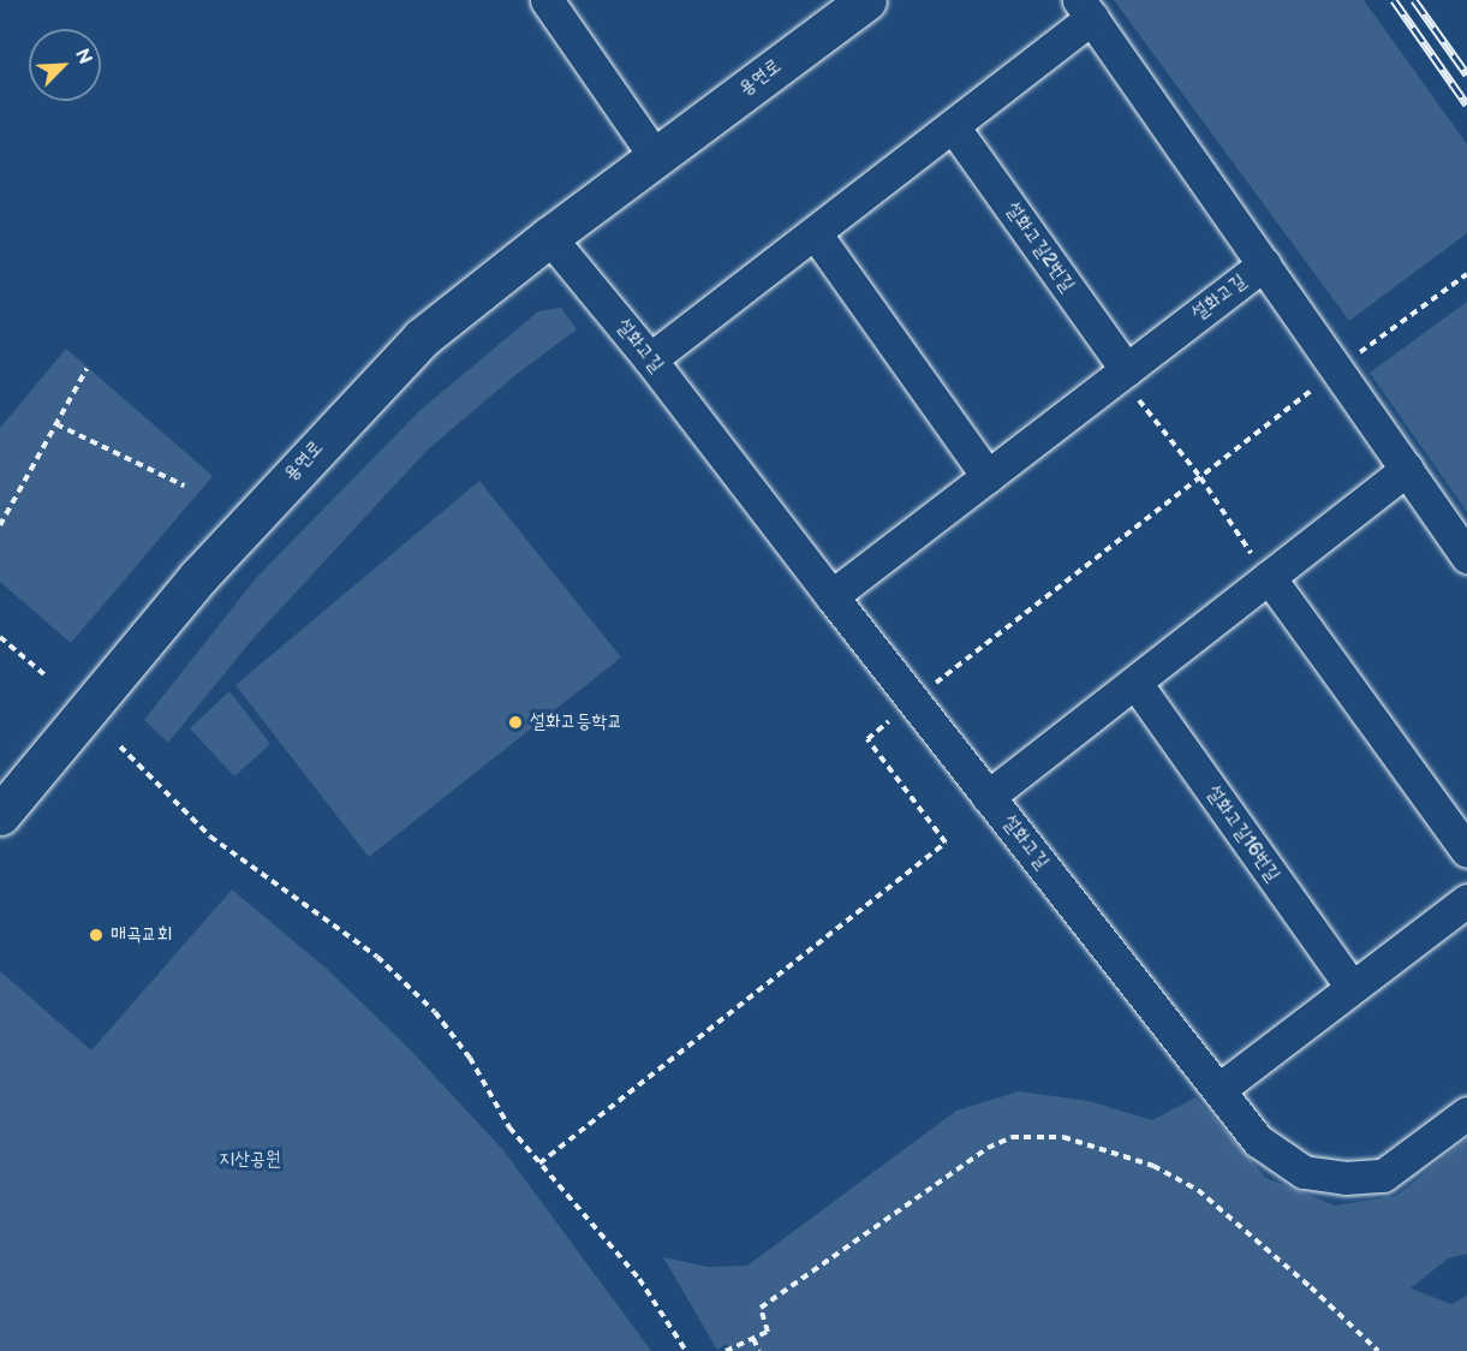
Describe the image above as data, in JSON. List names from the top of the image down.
{
  "streets": {
    "street": [
      "용연로",
      "설화고길2번길",
      "설화고길",
      "설화고길16번길"
    ]
  },
  "crossings": [
    ["용연로", "설화고길"],
    ["설화고길2번길", "설화고길"]
  ],
  "parks": ["지산공원"],
  "places": ["설화고등학교", "매곡교회"],
  "north": "top right"
}
